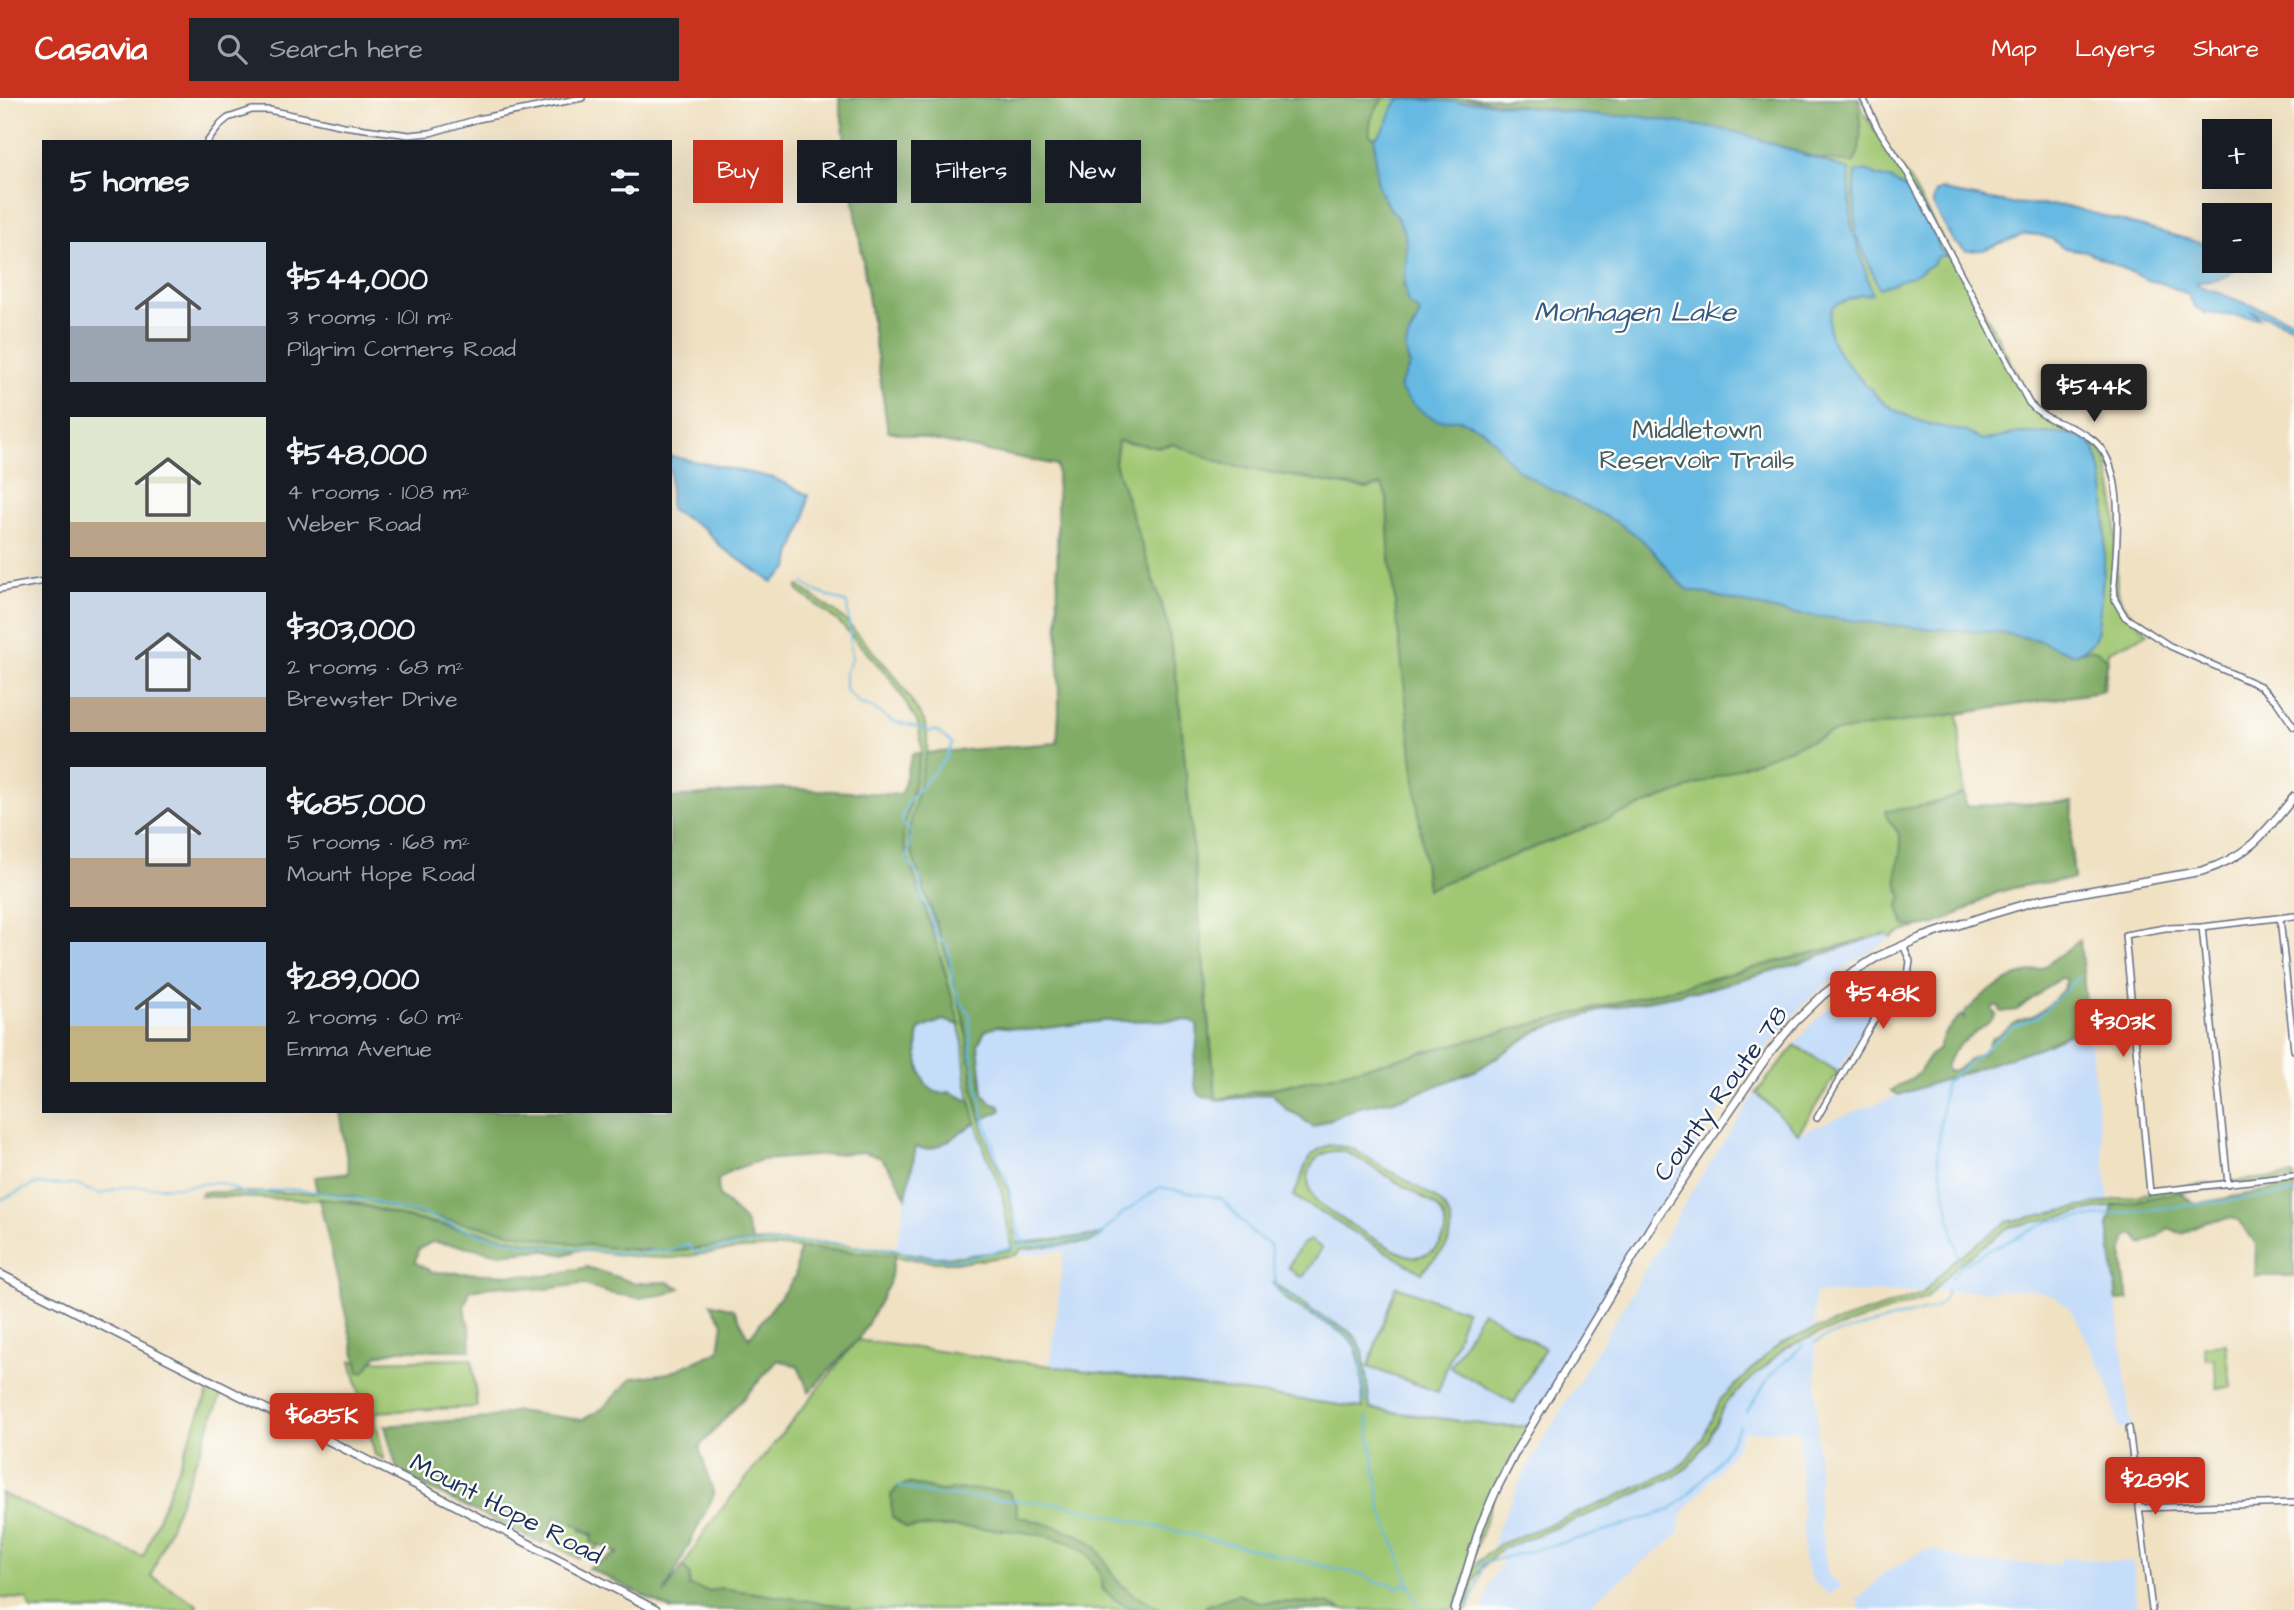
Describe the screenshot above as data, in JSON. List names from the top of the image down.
{
  "streets": {
    "street": ["County Route 78", "Mount Hope Road"]
  },
  "water": ["Monhagen Lake"],
  "parks": ["Middletown Reservoir Trails"],
  "page": {
    "header": "Casavia",
    "search": "Search here",
    "nav": ["Map", "Layers", "Share"],
    "map_buttons": ["+", "−"],
    "chip": [
      "Buy",
      "Rent",
      "Filters",
      "New"
    ],
    "heading": "5 homes",
    "list": [
      {
        "name": "$544,000",
        "note": "3 rooms · 101 m² · Pilgrim Corners Road"
      },
      {
        "name": "$548,000",
        "note": "4 rooms · 108 m² · Weber Road"
      },
      {
        "name": "$303,000",
        "note": "2 rooms · 68 m² · Brewster Drive"
      },
      {
        "name": "$685,000",
        "note": "5 rooms · 168 m² · Mount Hope Road"
      },
      {
        "name": "$289,000",
        "note": "2 rooms · 60 m² · Emma Avenue"
      }
    ],
    "price": [
      "$544K",
      "$548K",
      "$303K",
      "$685K",
      "$289K"
    ]
  }
}
